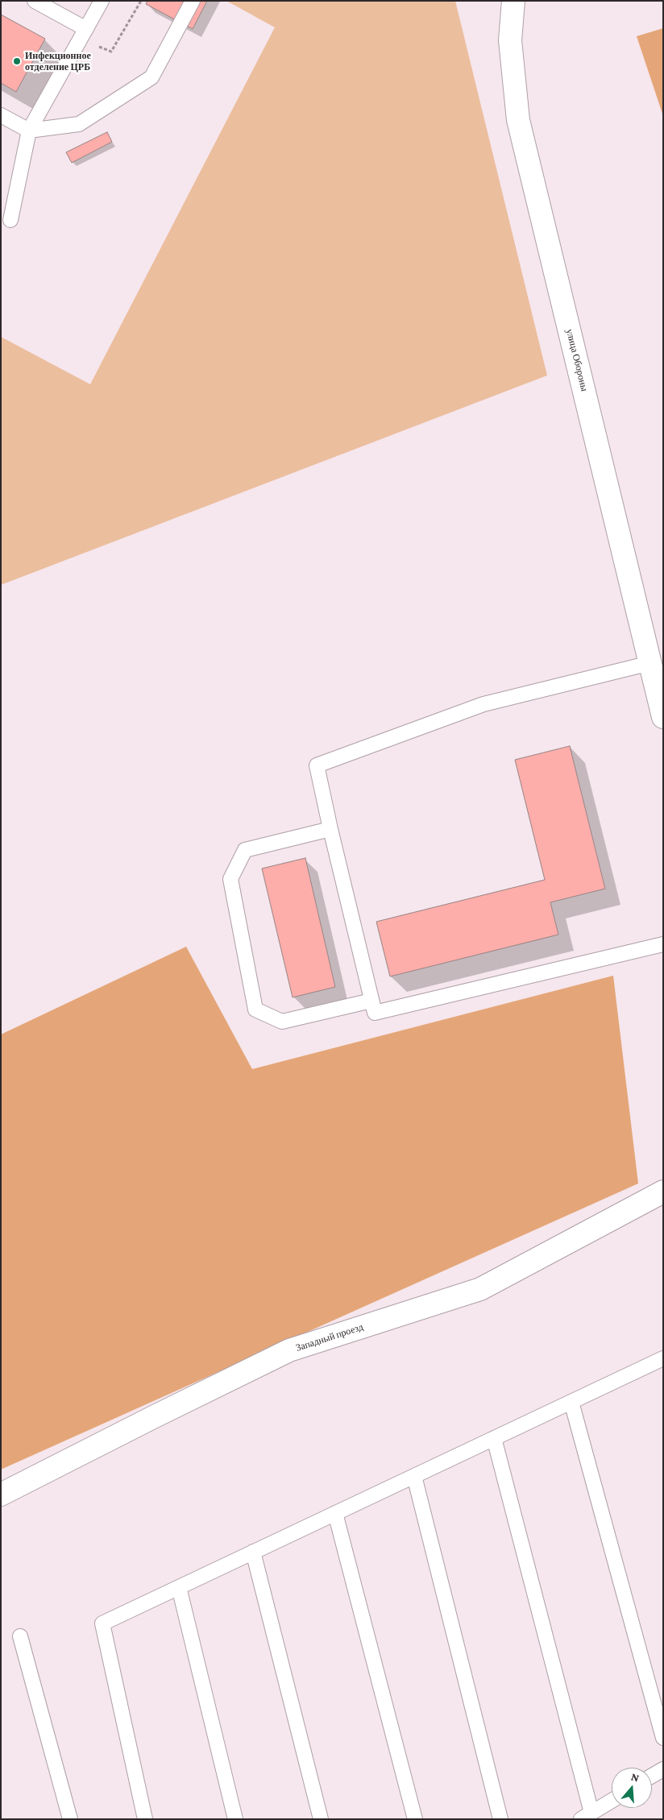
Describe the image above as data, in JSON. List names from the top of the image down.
{
  "streets": {
    "street": ["улица Обороны", "Западный проезд"]
  },
  "places": ["Инфекционное отделение ЦРБ"],
  "north": "top"
}
